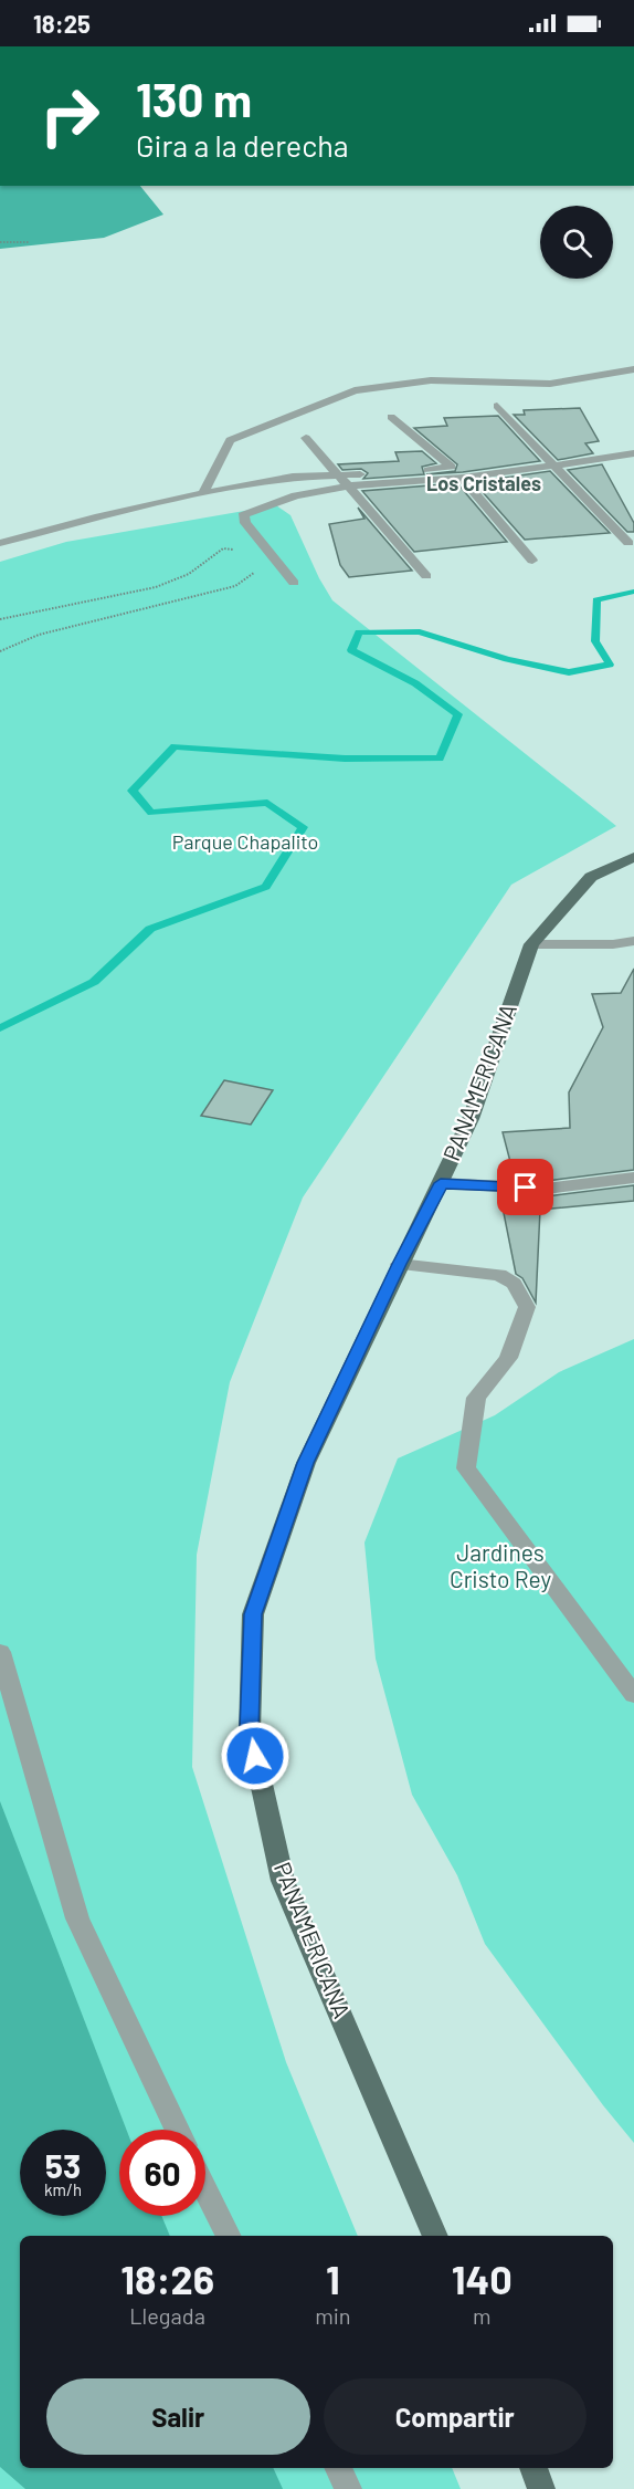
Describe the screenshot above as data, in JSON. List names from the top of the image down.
{
  "streets": {
    "main road": ["PANAMERICANA"]
  },
  "districts": ["Los Cristales"],
  "parks": ["Parque Chapalito", "Jardines Cristo Rey"],
  "page": {
    "status": "18:25",
    "turn": ["130 m", "Gira a la derecha"],
    "speed": "53 km/h",
    "limit": "60",
    "eta": [
      "18:26",
      "Llegada",
      "1",
      "min",
      "140",
      "m"
    ],
    "buttons": ["Salir", "Compartir"]
  }
}
